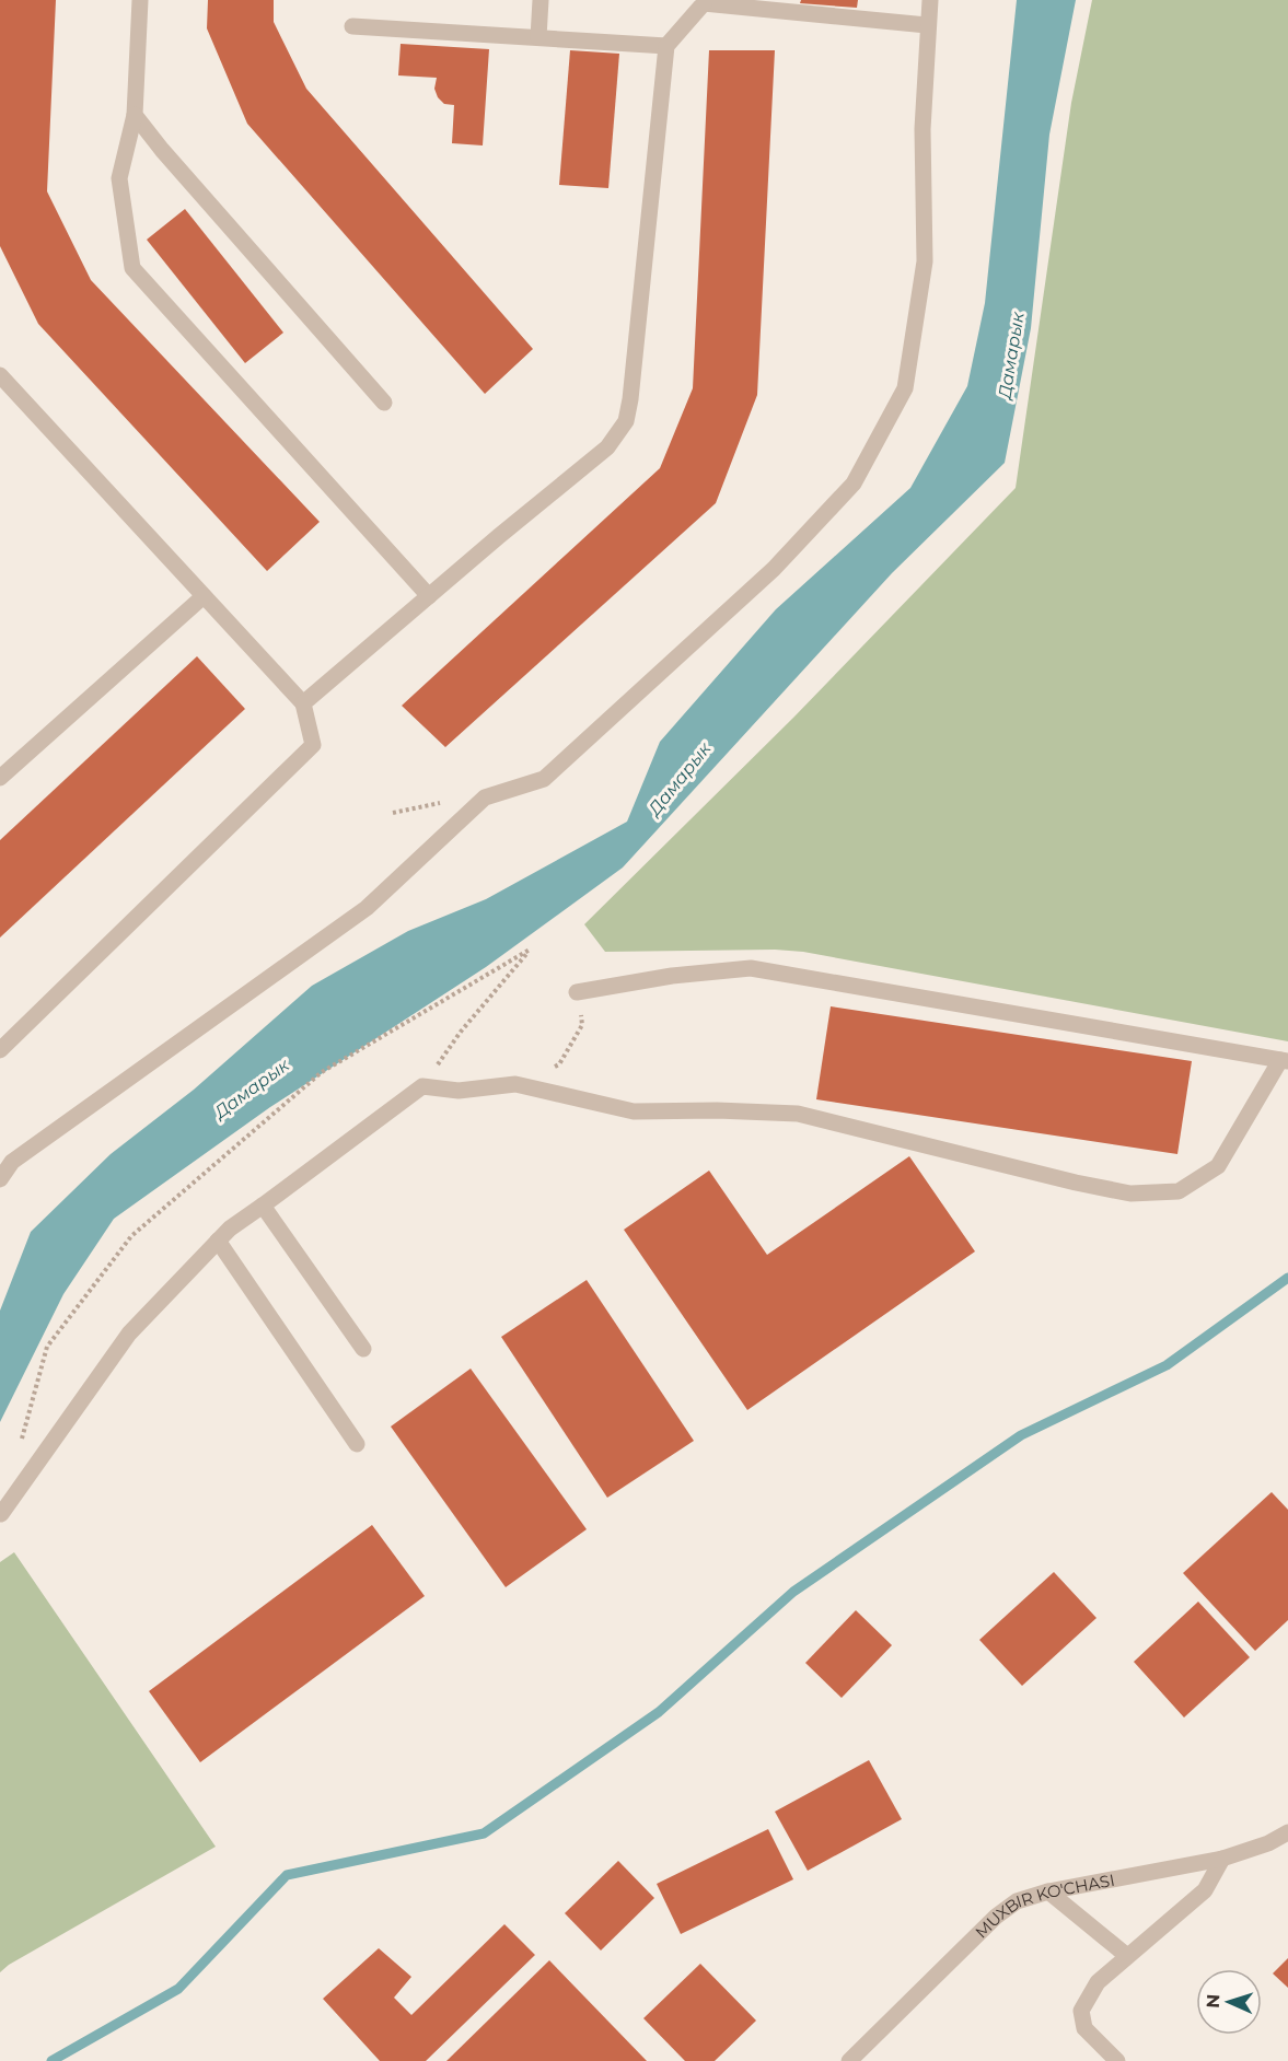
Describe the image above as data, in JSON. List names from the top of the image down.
{
  "streets": {
    "street": ["MUXBIR KO'CHASI"]
  },
  "water": ["Дамарык"],
  "north": "left"
}
